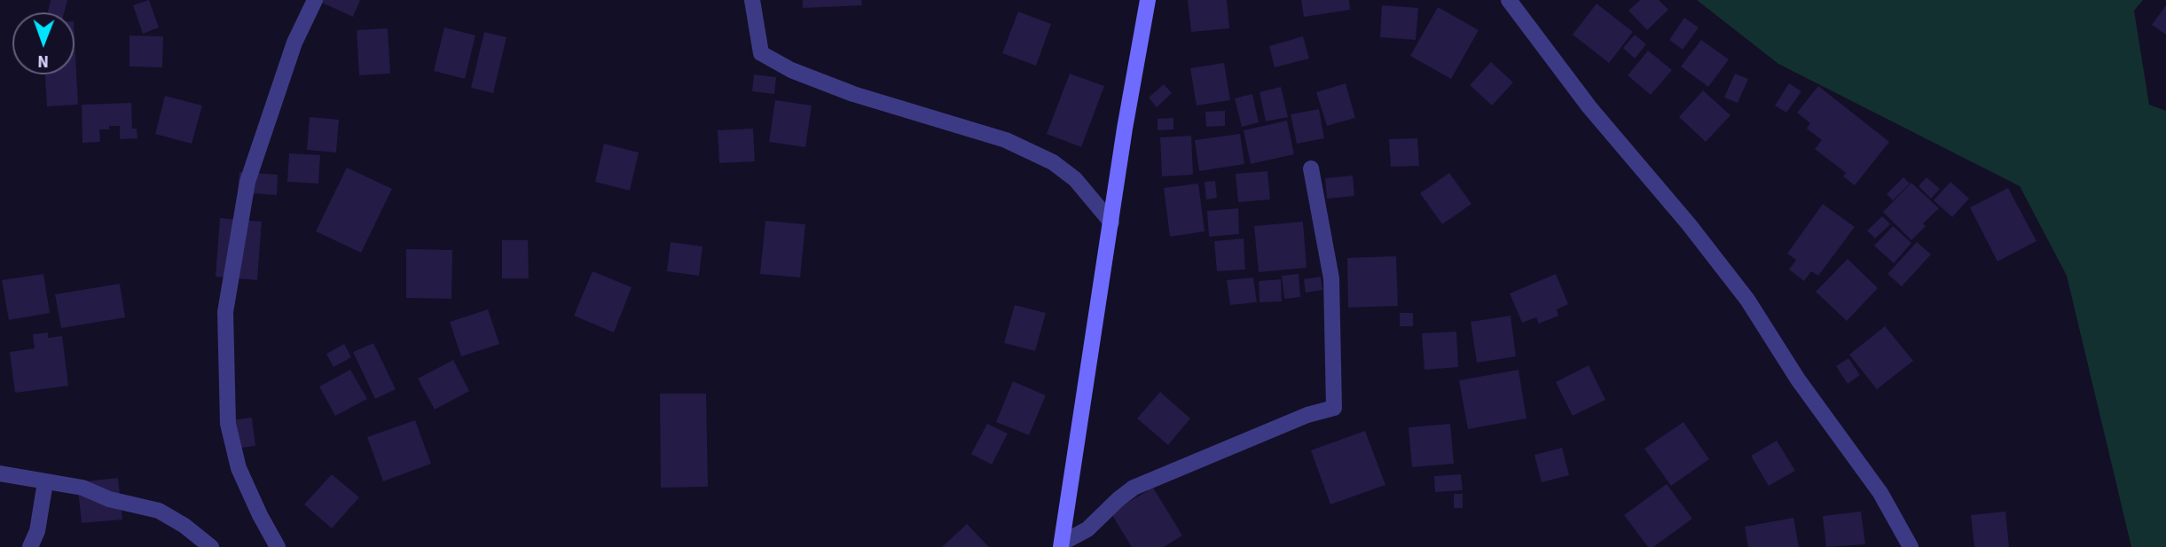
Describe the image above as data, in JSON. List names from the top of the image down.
{
  "north": "bottom"
}
